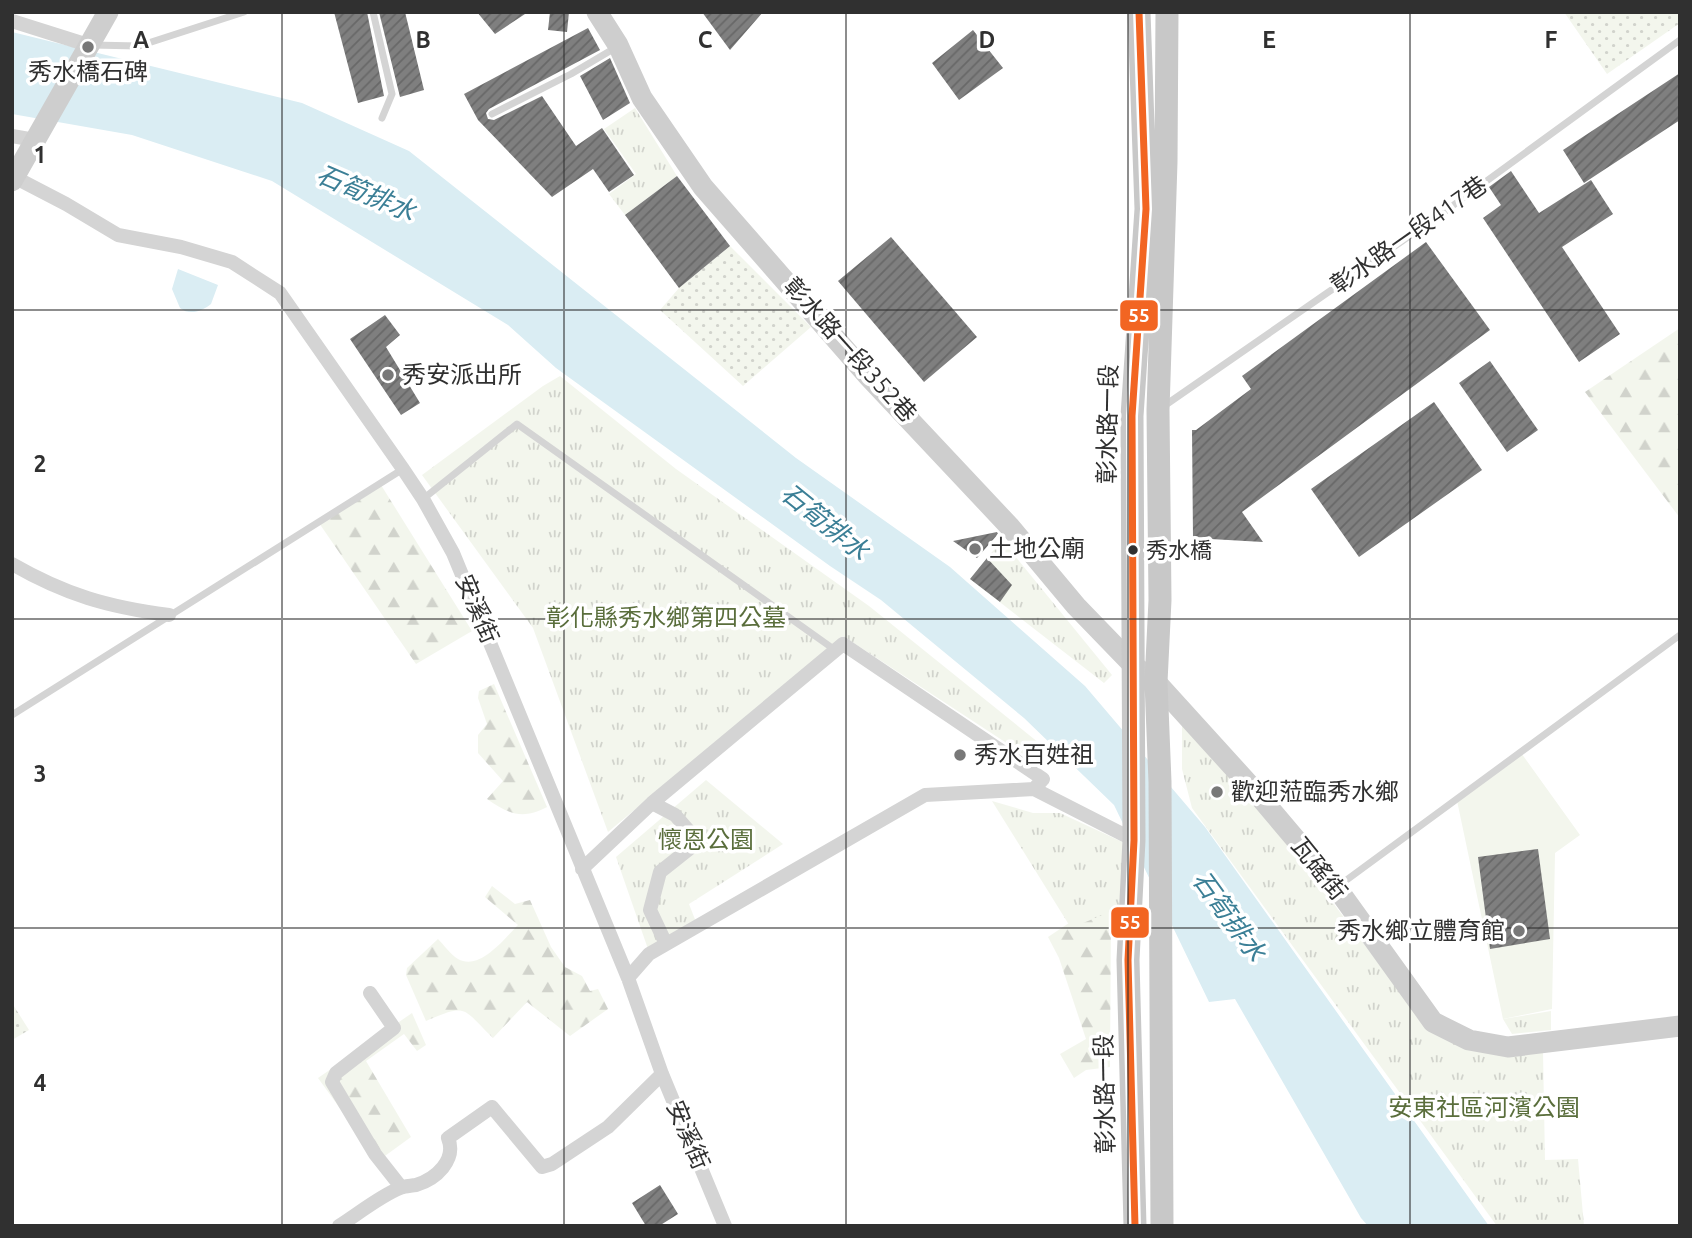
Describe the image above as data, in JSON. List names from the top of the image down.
{
  "streets": {
    "main road": ["彰水路一段"],
    "street": ["彰水路一段352巷", "安溪街", "瓦磘街"],
    "lane": ["彰水路一段417巷"]
  },
  "crossings": [
    ["彰水路一段417巷", "彰水路一段"],
    ["彰水路一段352巷", "彰水路一段"],
    ["彰水路一段352巷", "瓦磘街"],
    ["彰水路一段", "瓦磘街"]
  ],
  "water": ["石筍排水"],
  "parks": ["彰化縣秀水鄉第四公墓", "懷恩公園", "安東社區河濱公園"],
  "places": [
    "秀水橋石碑",
    "秀安派出所",
    "土地公廟",
    "秀水橋",
    "秀水百姓祖",
    "歡迎蒞臨秀水鄉",
    "秀水鄉立體育館"
  ],
  "lines": ["transit line 55"],
  "grid": {
    "columns": [
      "A",
      "B",
      "C",
      "D",
      "E",
      "F"
    ],
    "rows": [
      "1",
      "2",
      "3",
      "4"
    ]
  }
}
